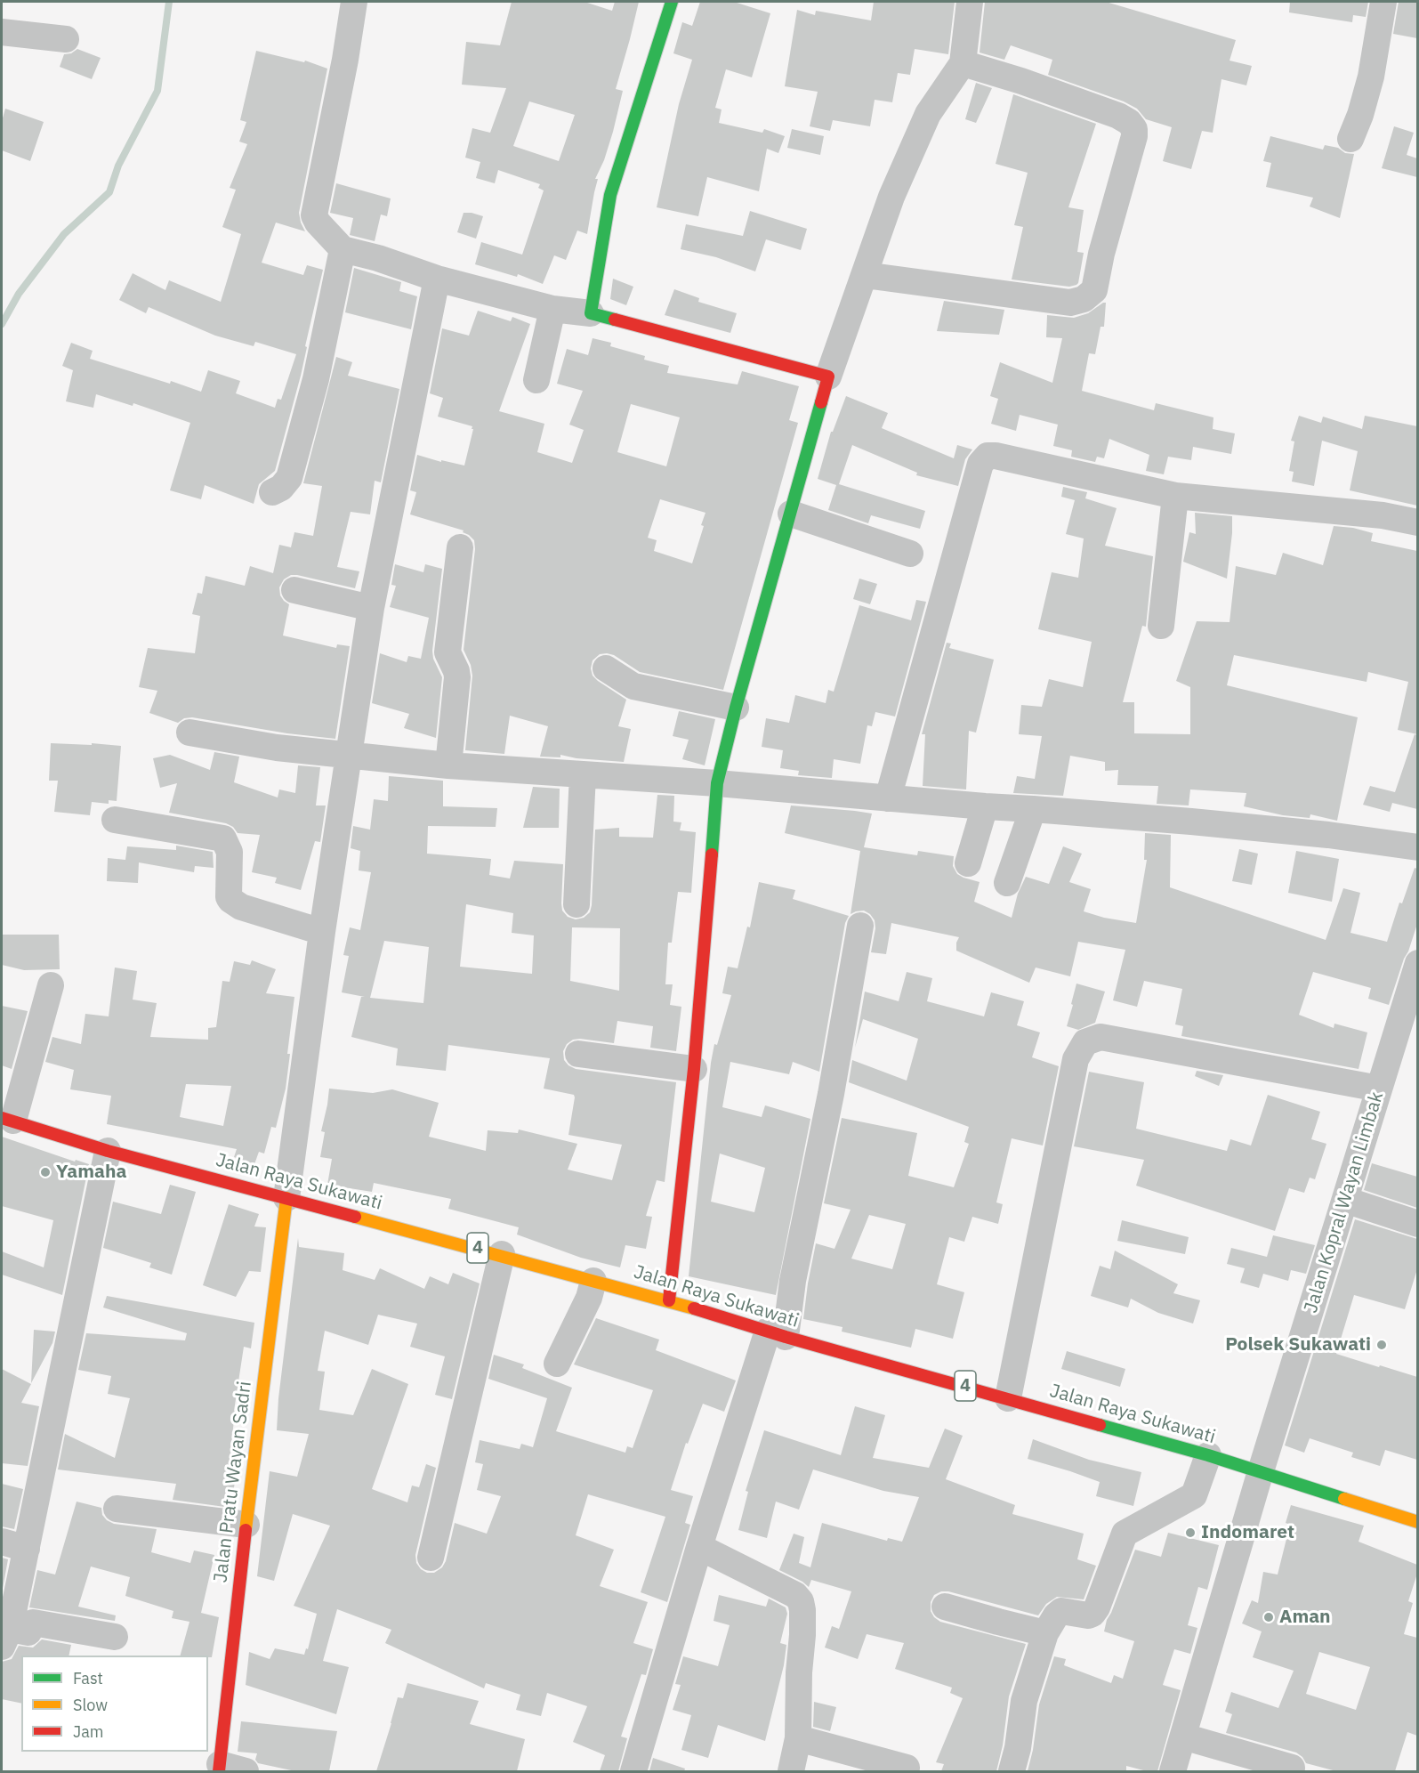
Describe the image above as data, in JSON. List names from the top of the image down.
{
  "streets": {
    "main road": ["Jalan Raya Sukawati", "4", "Jalan Pratu Wayan Sadri"],
    "street": ["Jalan Kopral Wayan Limbak"]
  },
  "crossings": [
    ["Jalan Raya Sukawati", "Jalan Kopral Wayan Limbak"],
    ["Jalan Raya Sukawati", "Jalan Pratu Wayan Sadri"]
  ],
  "places": [
    "Yamaha",
    "Polsek Sukawati",
    "Indomaret",
    "Aman"
  ],
  "legend": ["Fast", "Slow", "Jam"]
}
